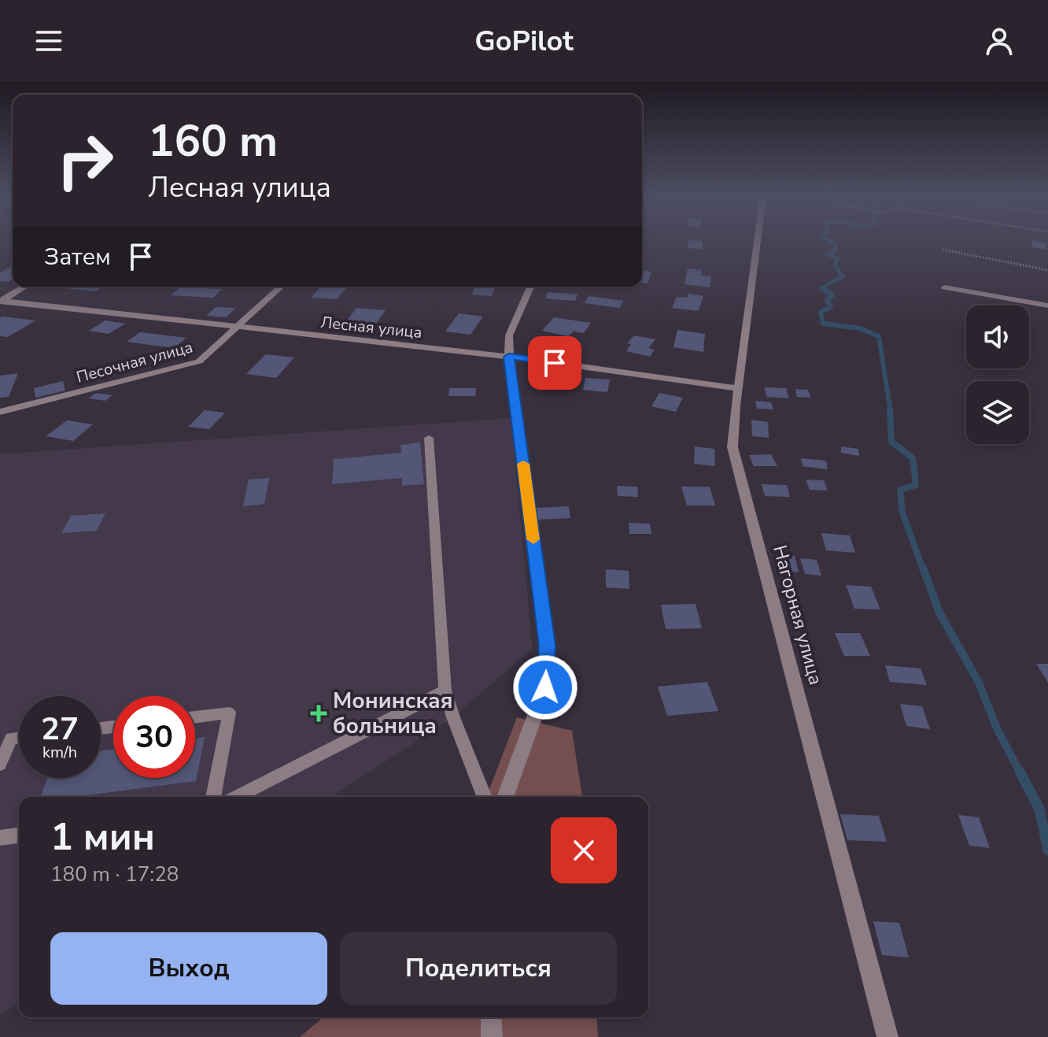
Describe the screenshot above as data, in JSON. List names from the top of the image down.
{
  "streets": {
    "street": ["Лесная улица", "Песочная улица", "Нагорная улица"]
  },
  "crossings": [
    ["Лесная улица", "Песочная улица"],
    ["Лесная улица", "Нагорная улица"]
  ],
  "places": {
    "health": ["Монинская больница"]
  },
  "page": {
    "header": "GoPilot",
    "turn": ["160 m", "Лесная улица"],
    "then": "Затем",
    "speed": "27 km/h",
    "limit": "30",
    "heading": ["1 мин", "180 m · 17:28"],
    "buttons": ["Выход", "Поделиться"]
  }
}
